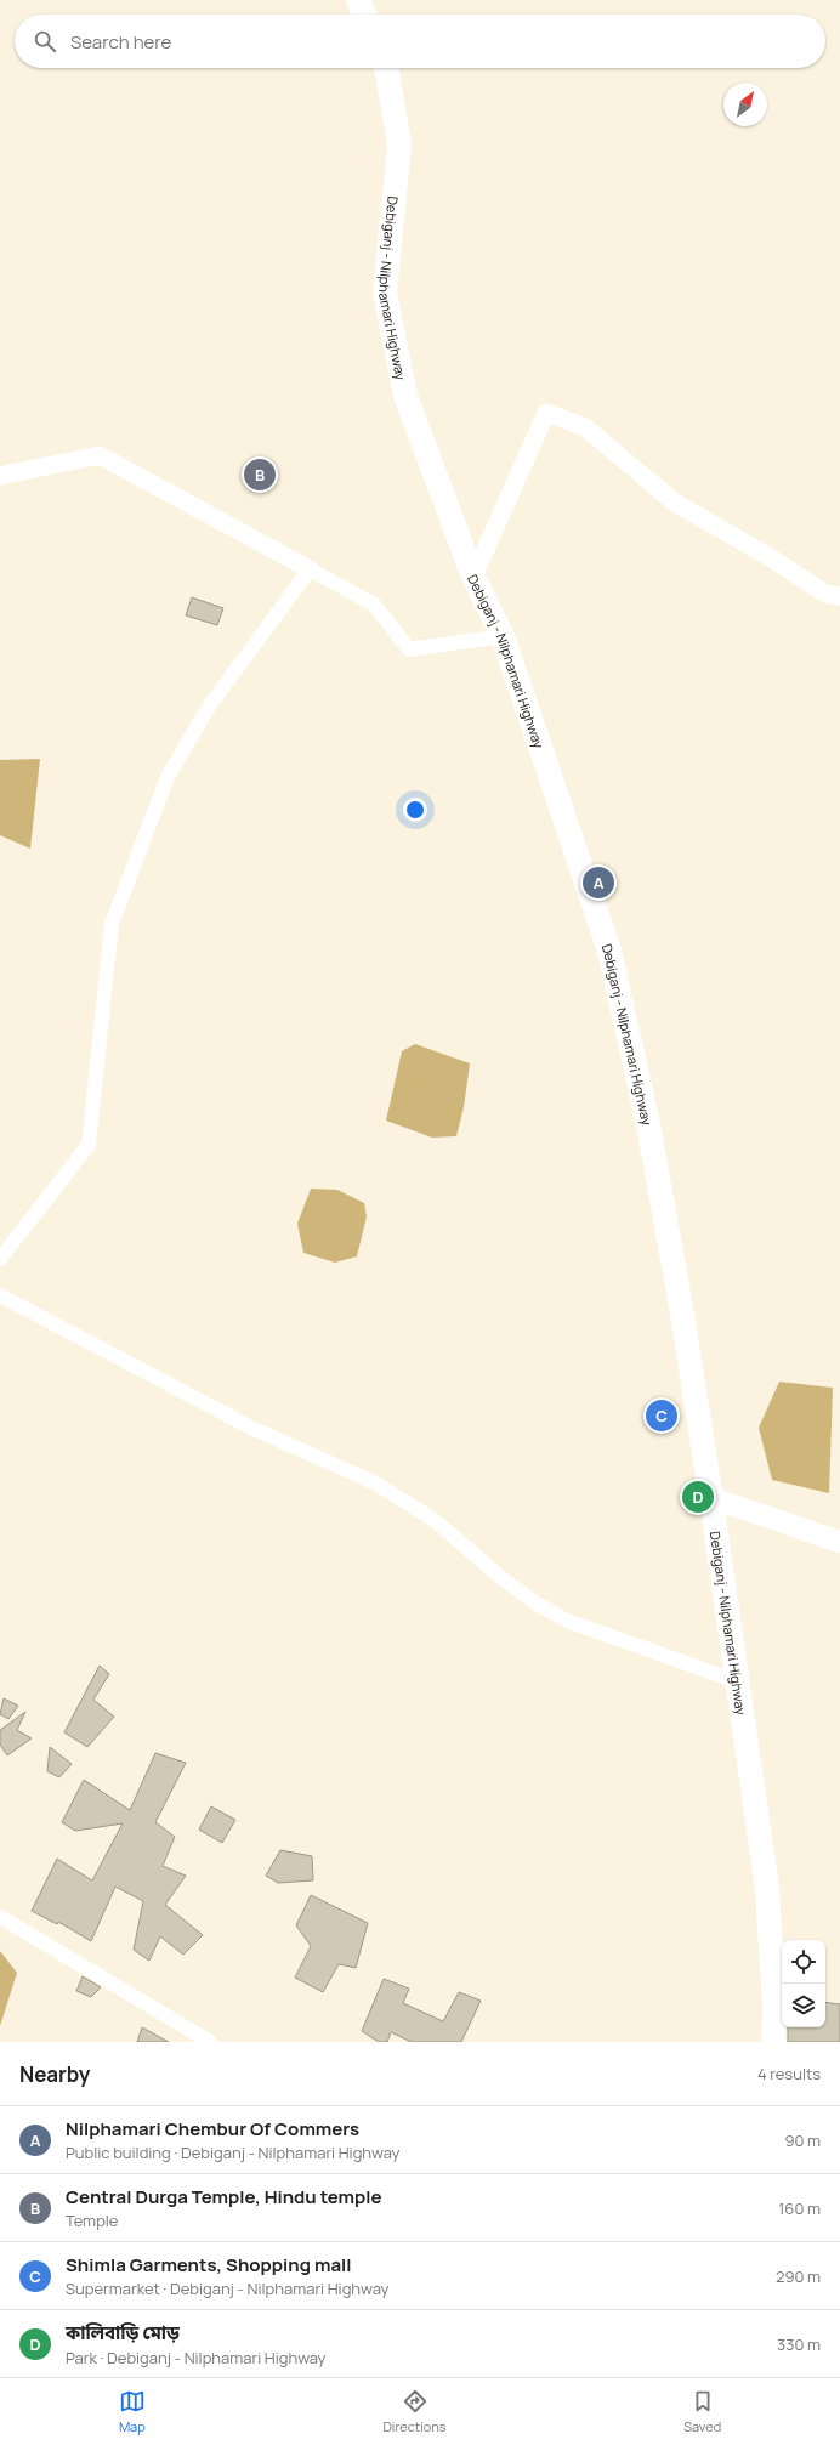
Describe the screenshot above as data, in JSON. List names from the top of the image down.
{
  "streets": {
    "main road": ["Debiganj - Nilphamari Highway"]
  },
  "north": "top right",
  "page": {
    "search": "Search here",
    "pins": [
      "B",
      "A",
      "C",
      "D"
    ],
    "heading": ["Nearby", "4 results"],
    "list": [
      {
        "mark": "A",
        "name": "Nilphamari Chembur Of Commers",
        "note": "Public building · Debiganj - Nilphamari Highway",
        "value": "90 m"
      },
      {
        "mark": "B",
        "name": "Central Durga Temple, Hindu temple",
        "note": "Temple",
        "value": "160 m"
      },
      {
        "mark": "C",
        "name": "Shimla Garments, Shopping mall",
        "note": "Supermarket · Debiganj - Nilphamari Highway",
        "value": "290 m"
      },
      {
        "mark": "D",
        "name": "কালিবাড়ি মোড়",
        "note": "Park · Debiganj - Nilphamari Highway",
        "value": "330 m"
      }
    ],
    "nav": ["Map", "Directions", "Saved"]
  }
}
